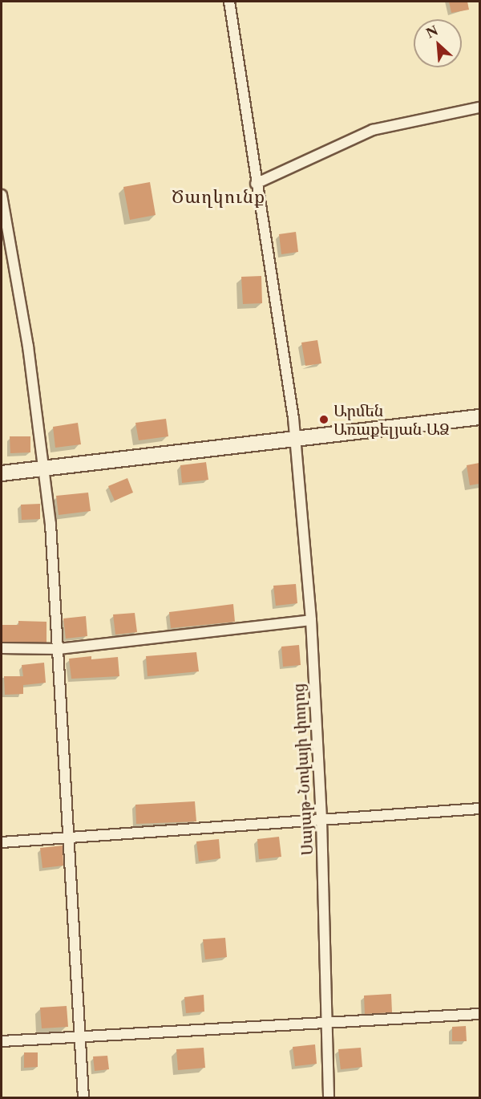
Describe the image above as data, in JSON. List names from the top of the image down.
{
  "streets": {
    "street": ["Սայաթ-Նովայի փողոց"]
  },
  "districts": ["Ծաղկունք"],
  "places": ["Արմեն Առաքելյան ԱՁ"],
  "north": "top left"
}
